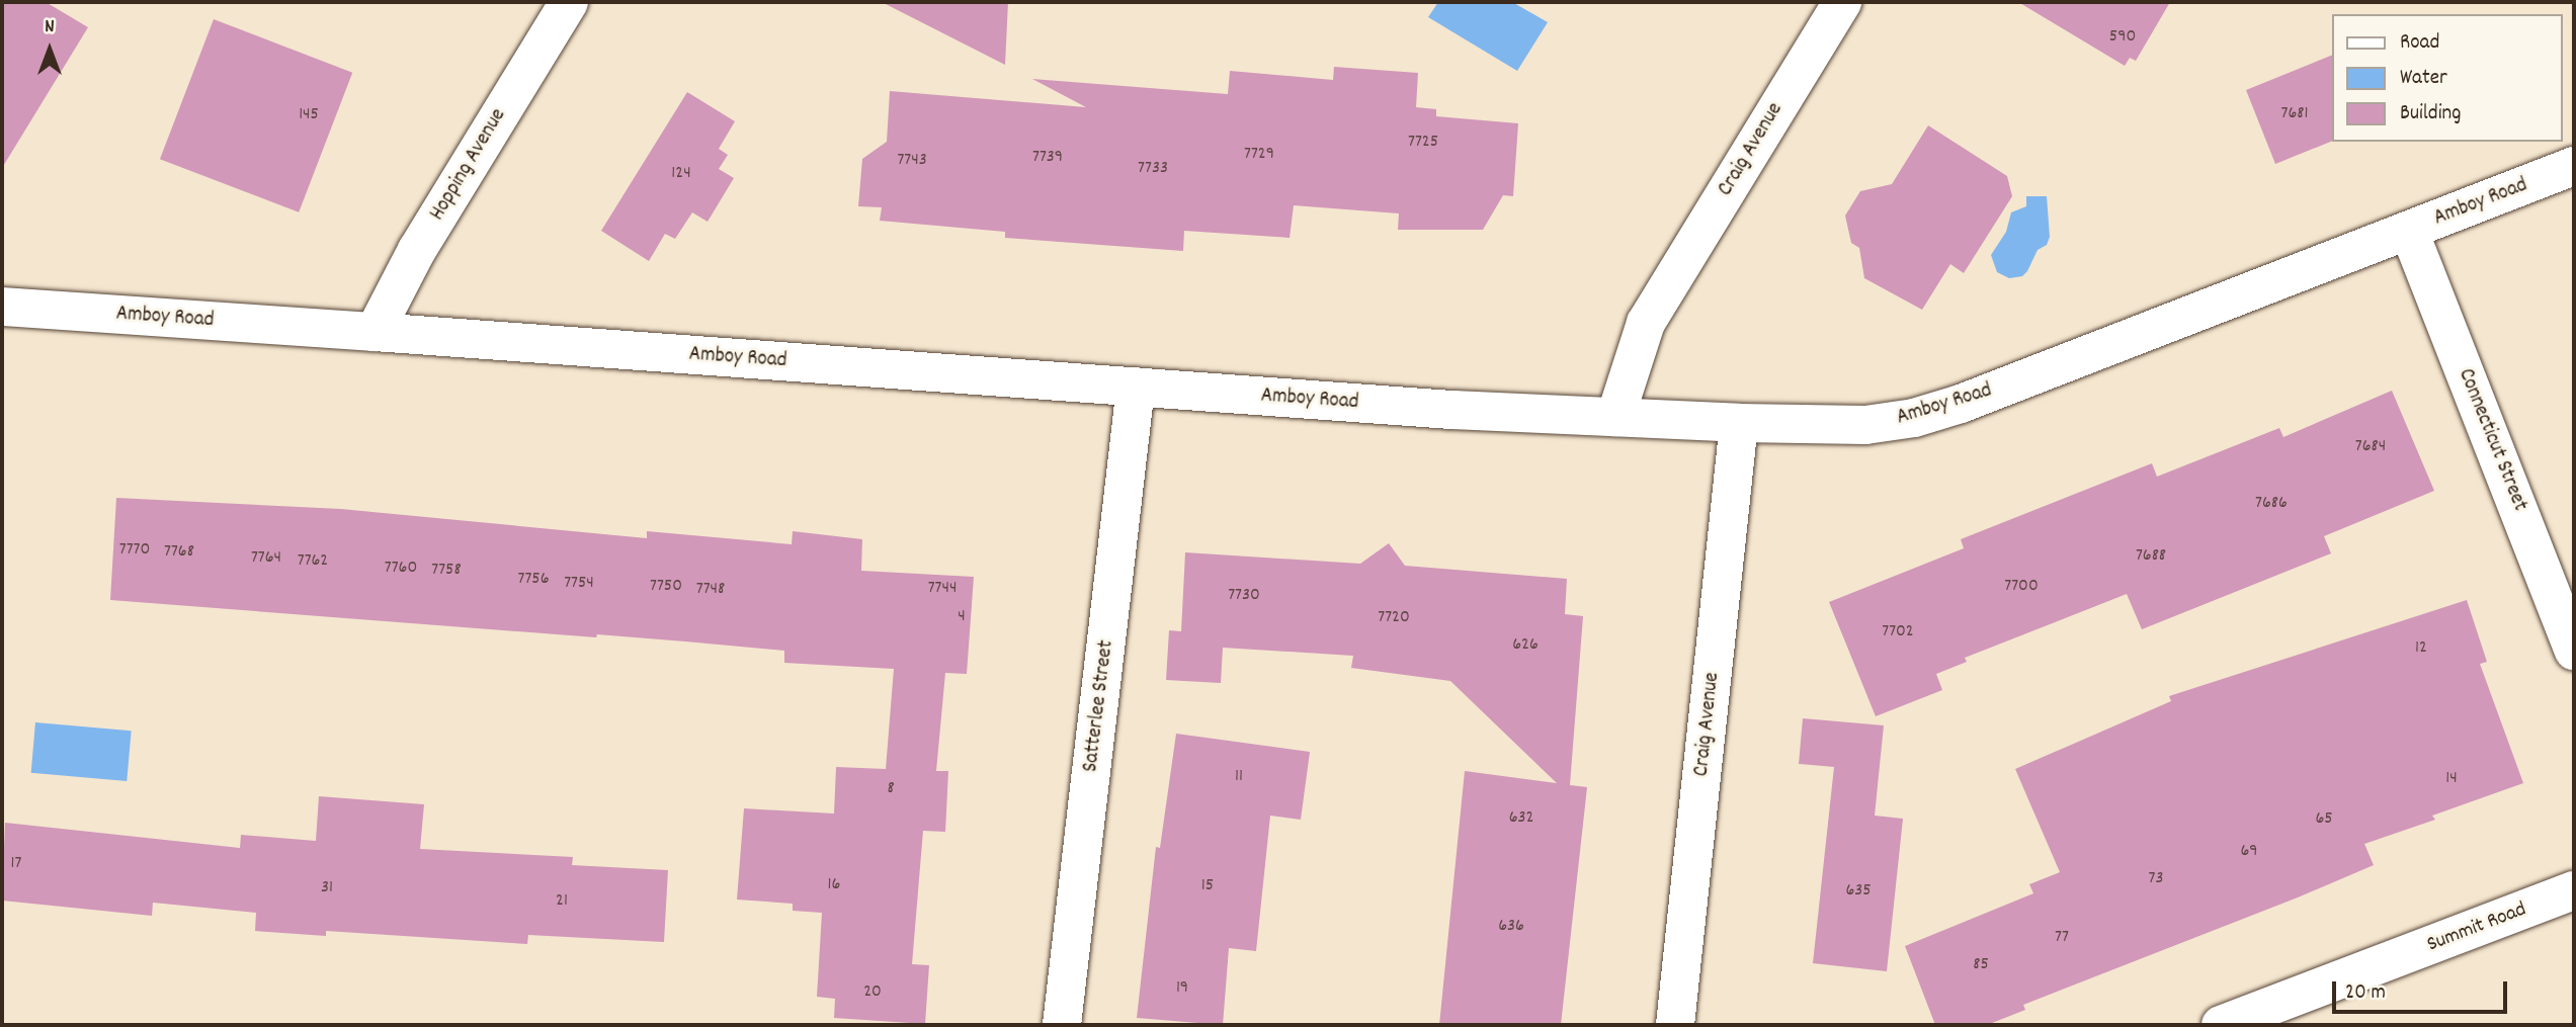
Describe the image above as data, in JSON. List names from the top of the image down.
{
  "streets": {
    "street": [
      "Craig Avenue",
      "Hopping Avenue",
      "Amboy Road",
      "Connecticut Street",
      "Satterlee Street",
      "Summit Road"
    ]
  },
  "crossings": [
    ["Craig Avenue", "Amboy Road"],
    ["Hopping Avenue", "Amboy Road"],
    ["Amboy Road", "Connecticut Street"],
    ["Amboy Road", "Satterlee Street"]
  ],
  "house_numbers": [
    "590",
    "7681",
    "145",
    "7725",
    "7729",
    "7739",
    "7743",
    "7733",
    "124",
    "7684",
    "7686",
    "7770",
    "7768",
    "7688",
    "7764",
    "7762",
    "7760",
    "7758",
    "7756",
    "7754",
    "7750",
    "7700",
    "7744",
    "7748",
    "7730",
    "4",
    "7720",
    "7702",
    "626",
    "12",
    "11",
    "14",
    "8",
    "632",
    "65",
    "69",
    "17",
    "73",
    "16",
    "15",
    "31",
    "635",
    "21",
    "636",
    "77",
    "85",
    "19",
    "20"
  ],
  "legend": ["Road", "Water", "Building"],
  "scale_bar": "20 m",
  "north": "top"
}
